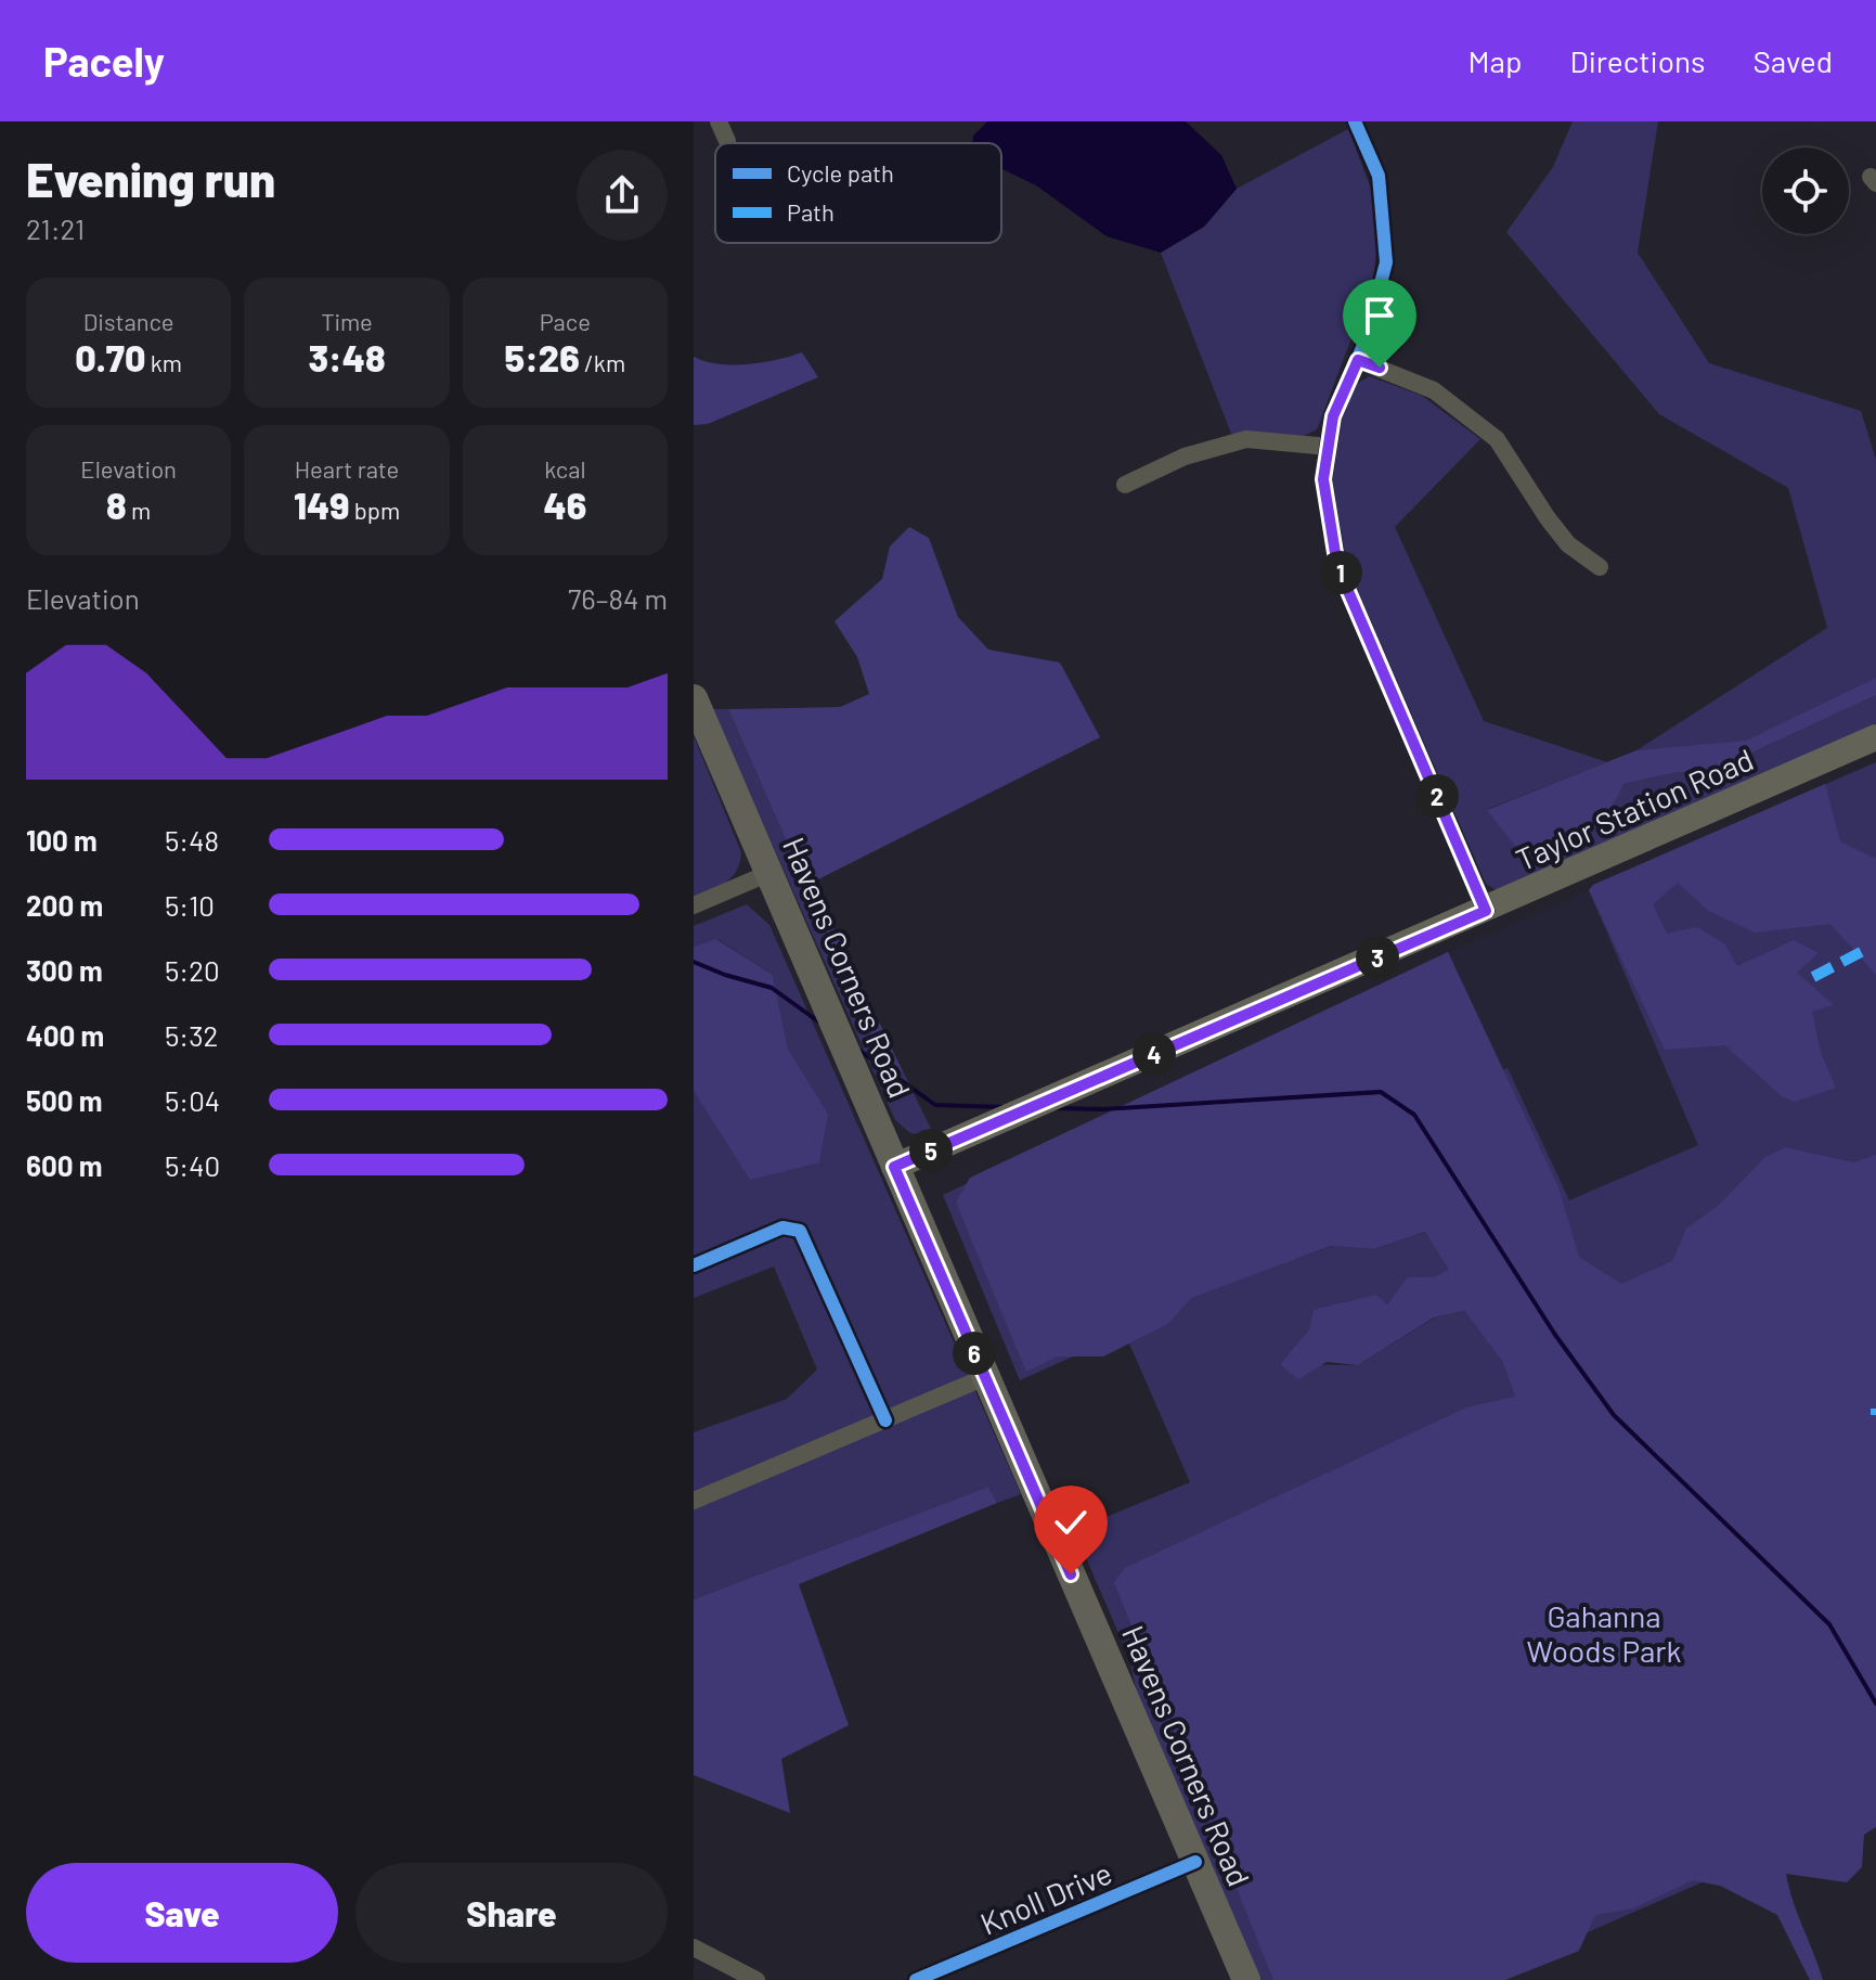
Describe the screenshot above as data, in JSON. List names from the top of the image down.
{
  "streets": {
    "main road": ["Taylor Station Road", "Havens Corners Road"],
    "street": ["Knoll Drive"]
  },
  "crossings": [
    ["Taylor Station Road", "Havens Corners Road"],
    ["Havens Corners Road", "Knoll Drive"]
  ],
  "parks": ["Gahanna Woods Park"],
  "legend": ["Cycle path", "Path"],
  "page": {
    "header": "Pacely",
    "nav": ["Map", "Directions", "Saved"],
    "heading": ["Evening run", "21:21"],
    "stats": [
      ["Distance", "0.70 km"],
      ["Time", "3:48"],
      ["Pace", "5:26 /km"],
      ["Elevation", "8 m"],
      ["Heart rate", "149 bpm"],
      ["kcal", "46"]
    ],
    "pins": [
      "1",
      "2",
      "3",
      "4",
      "5",
      "6"
    ],
    "chart": ["Elevation", "76–84 m"],
    "list": [
      {
        "name": "100 m",
        "note": "5:48"
      },
      {
        "name": "200 m",
        "note": "5:10"
      },
      {
        "name": "300 m",
        "note": "5:20"
      },
      {
        "name": "400 m",
        "note": "5:32"
      },
      {
        "name": "500 m",
        "note": "5:04"
      },
      {
        "name": "600 m",
        "note": "5:40"
      }
    ],
    "buttons": ["Save", "Share"]
  }
}
